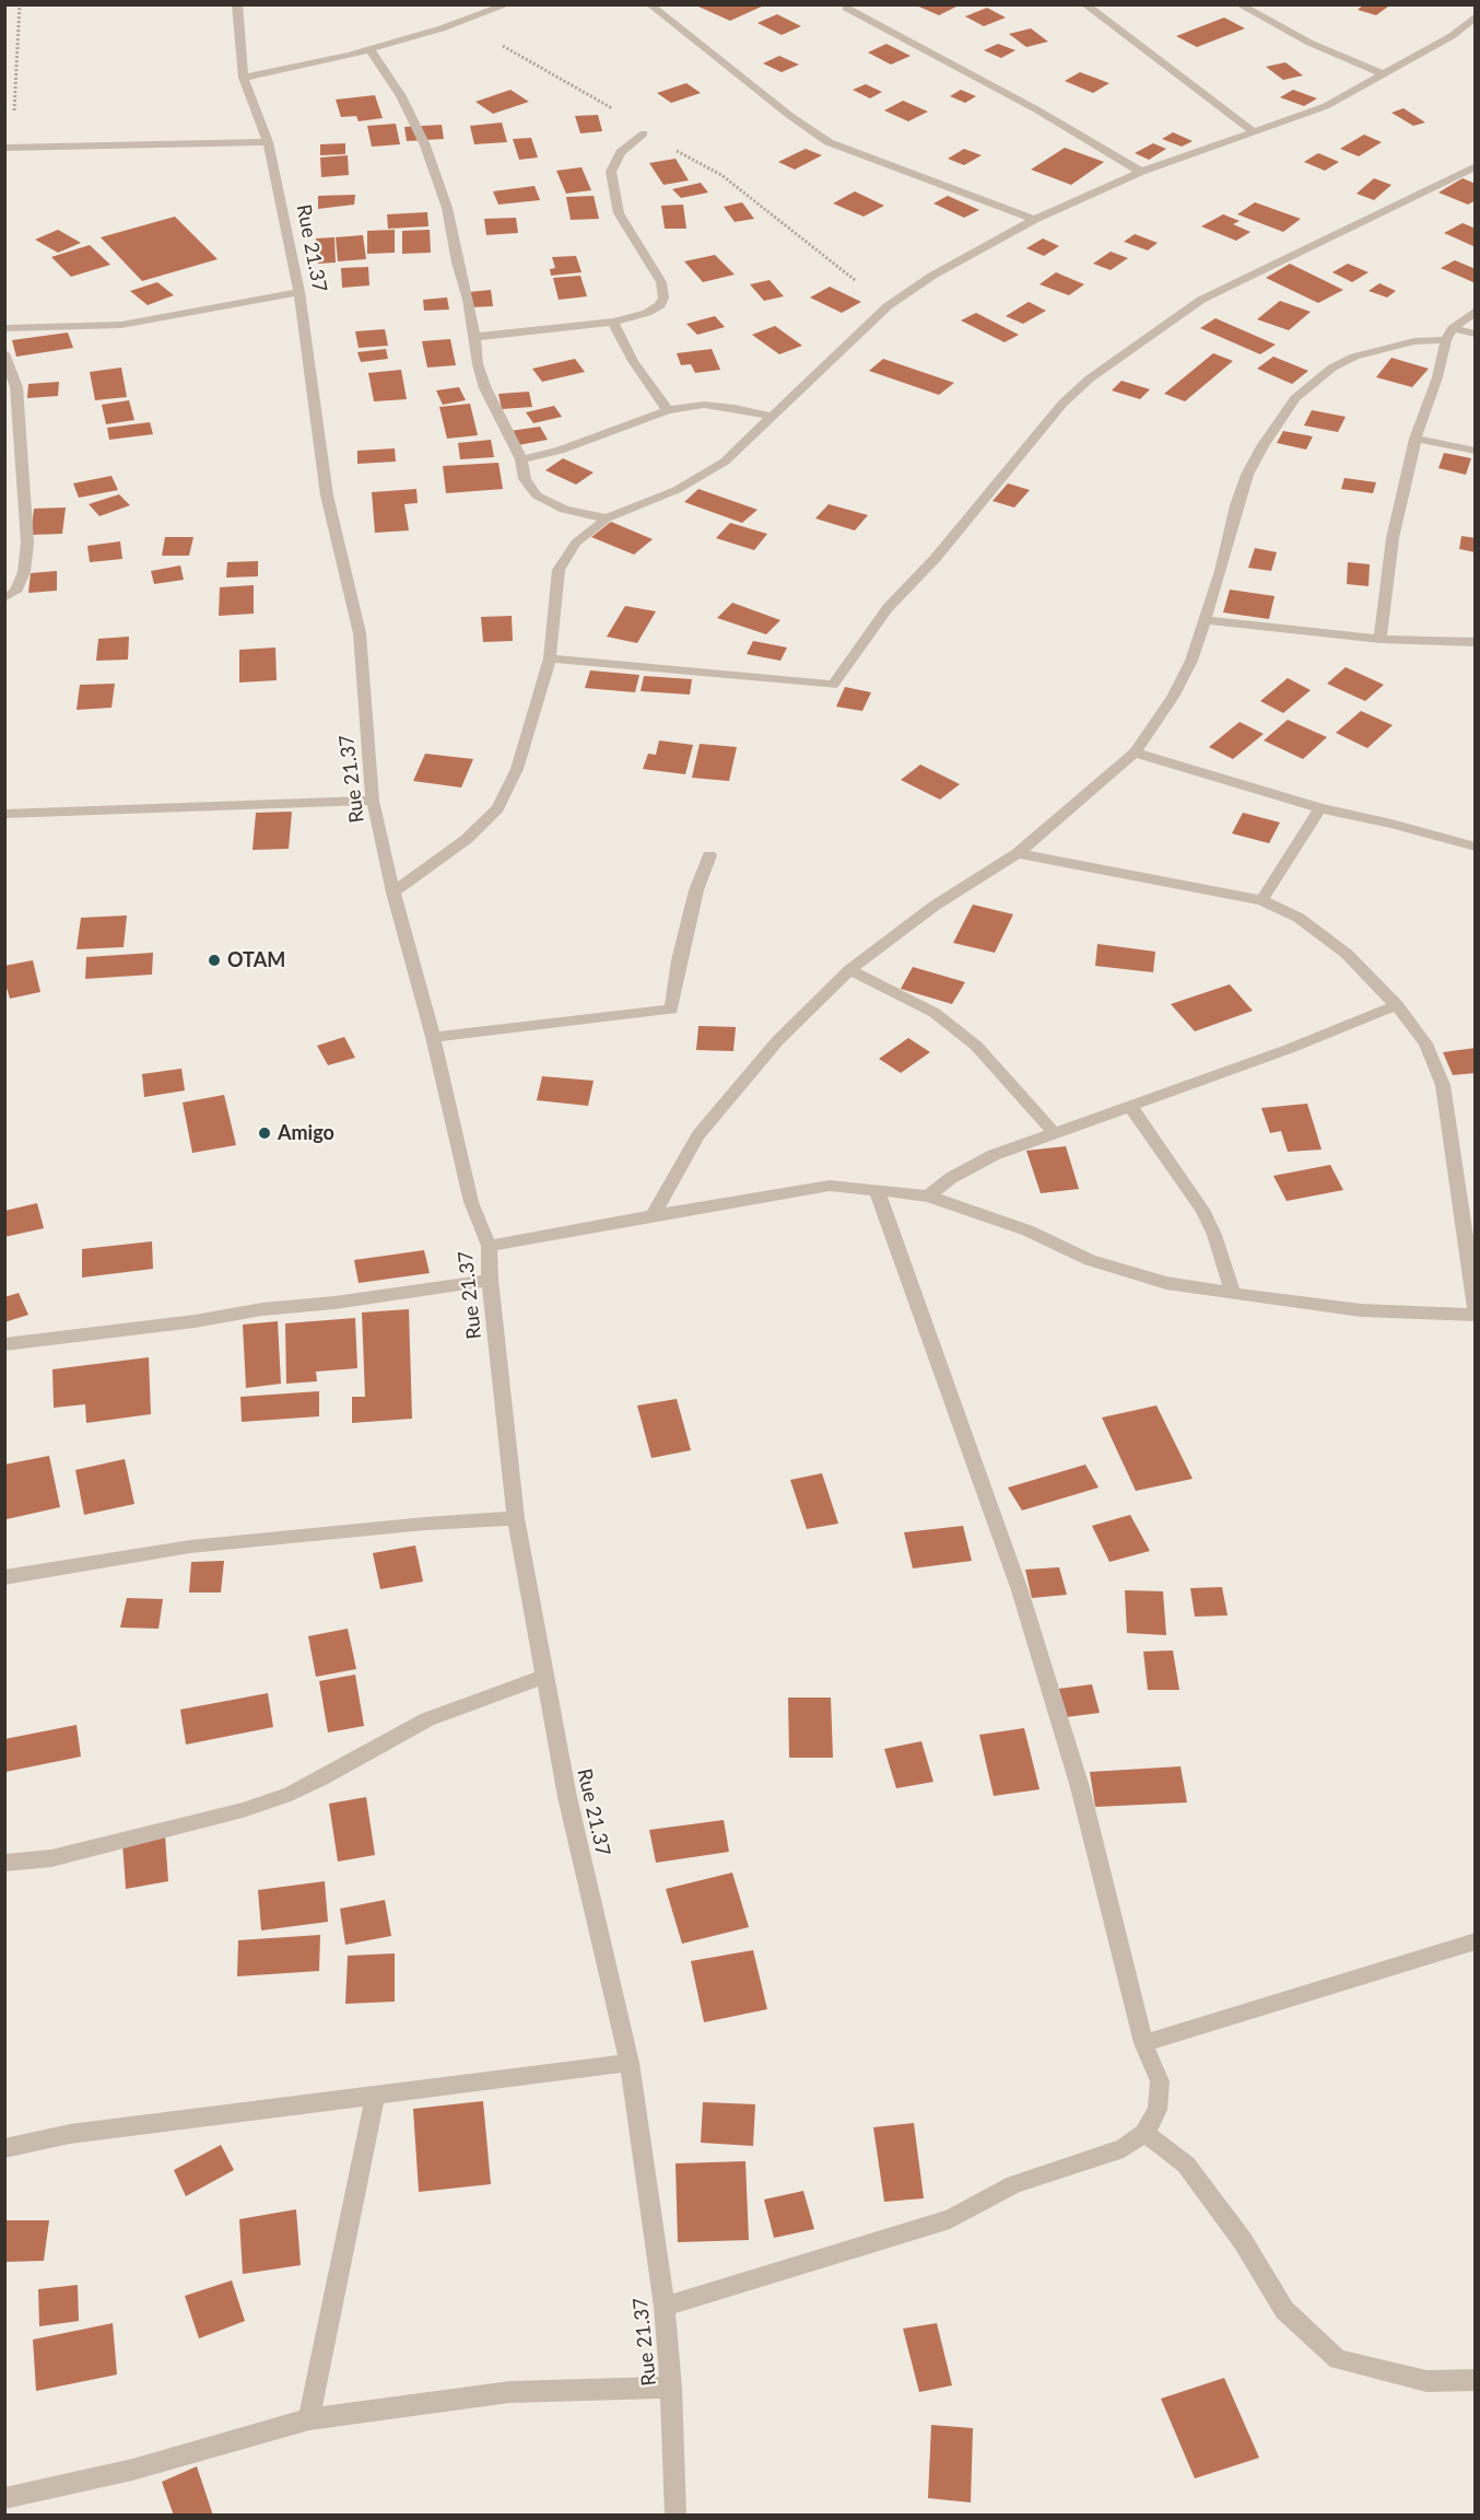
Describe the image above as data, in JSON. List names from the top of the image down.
{
  "streets": {
    "street": ["Rue 21.37"]
  },
  "places": ["OTAM", "Amigo"]
}
